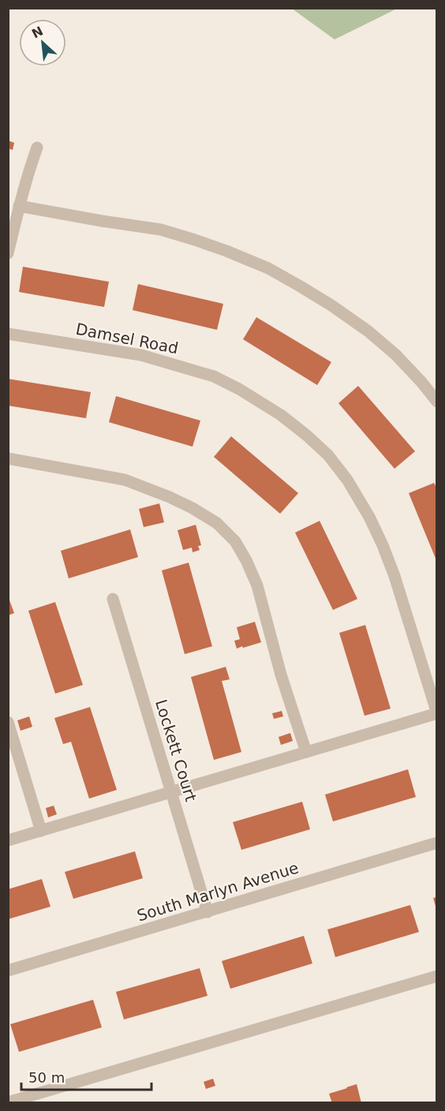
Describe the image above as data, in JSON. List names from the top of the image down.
{
  "streets": {
    "street": ["Damsel Road", "Lockett Court", "South Marlyn Avenue"]
  },
  "crossings": [
    ["Lockett Court", "South Marlyn Avenue"]
  ],
  "scale_bar": "50 m",
  "north": "top left"
}
